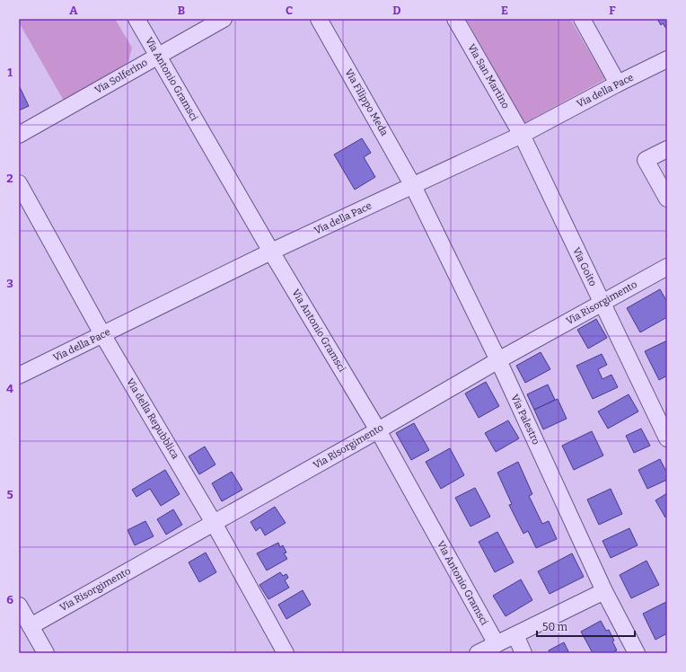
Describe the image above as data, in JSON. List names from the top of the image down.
{
  "streets": {
    "street": [
      "Via Solferino",
      "Via San Martino",
      "Via Antonio Gramsci",
      "Via della Pace",
      "Via Filippo Meda",
      "Via Goito",
      "Via Risorgimento",
      "Via della Repubblica",
      "Via Palestro"
    ]
  },
  "crossings": [
    ["Via Solferino", "Via Antonio Gramsci"],
    ["Via San Martino", "Via della Pace"],
    ["Via San Martino", "Via Goito"],
    ["Via Antonio Gramsci", "Via della Pace"],
    ["Via Antonio Gramsci", "Via Risorgimento"],
    ["Via della Pace", "Via Filippo Meda"],
    ["Via della Pace", "Via Goito"],
    ["Via della Pace", "Via della Repubblica"],
    ["Via della Pace", "Via Palestro"],
    ["Via Filippo Meda", "Via Palestro"],
    ["Via Goito", "Via Risorgimento"],
    ["Via Risorgimento", "Via della Repubblica"],
    ["Via Risorgimento", "Via Palestro"]
  ],
  "scale_bar": "50 m",
  "grid": {
    "columns": [
      "A",
      "B",
      "C",
      "D",
      "E",
      "F"
    ],
    "rows": [
      "1",
      "2",
      "3",
      "4",
      "5",
      "6"
    ]
  }
}
